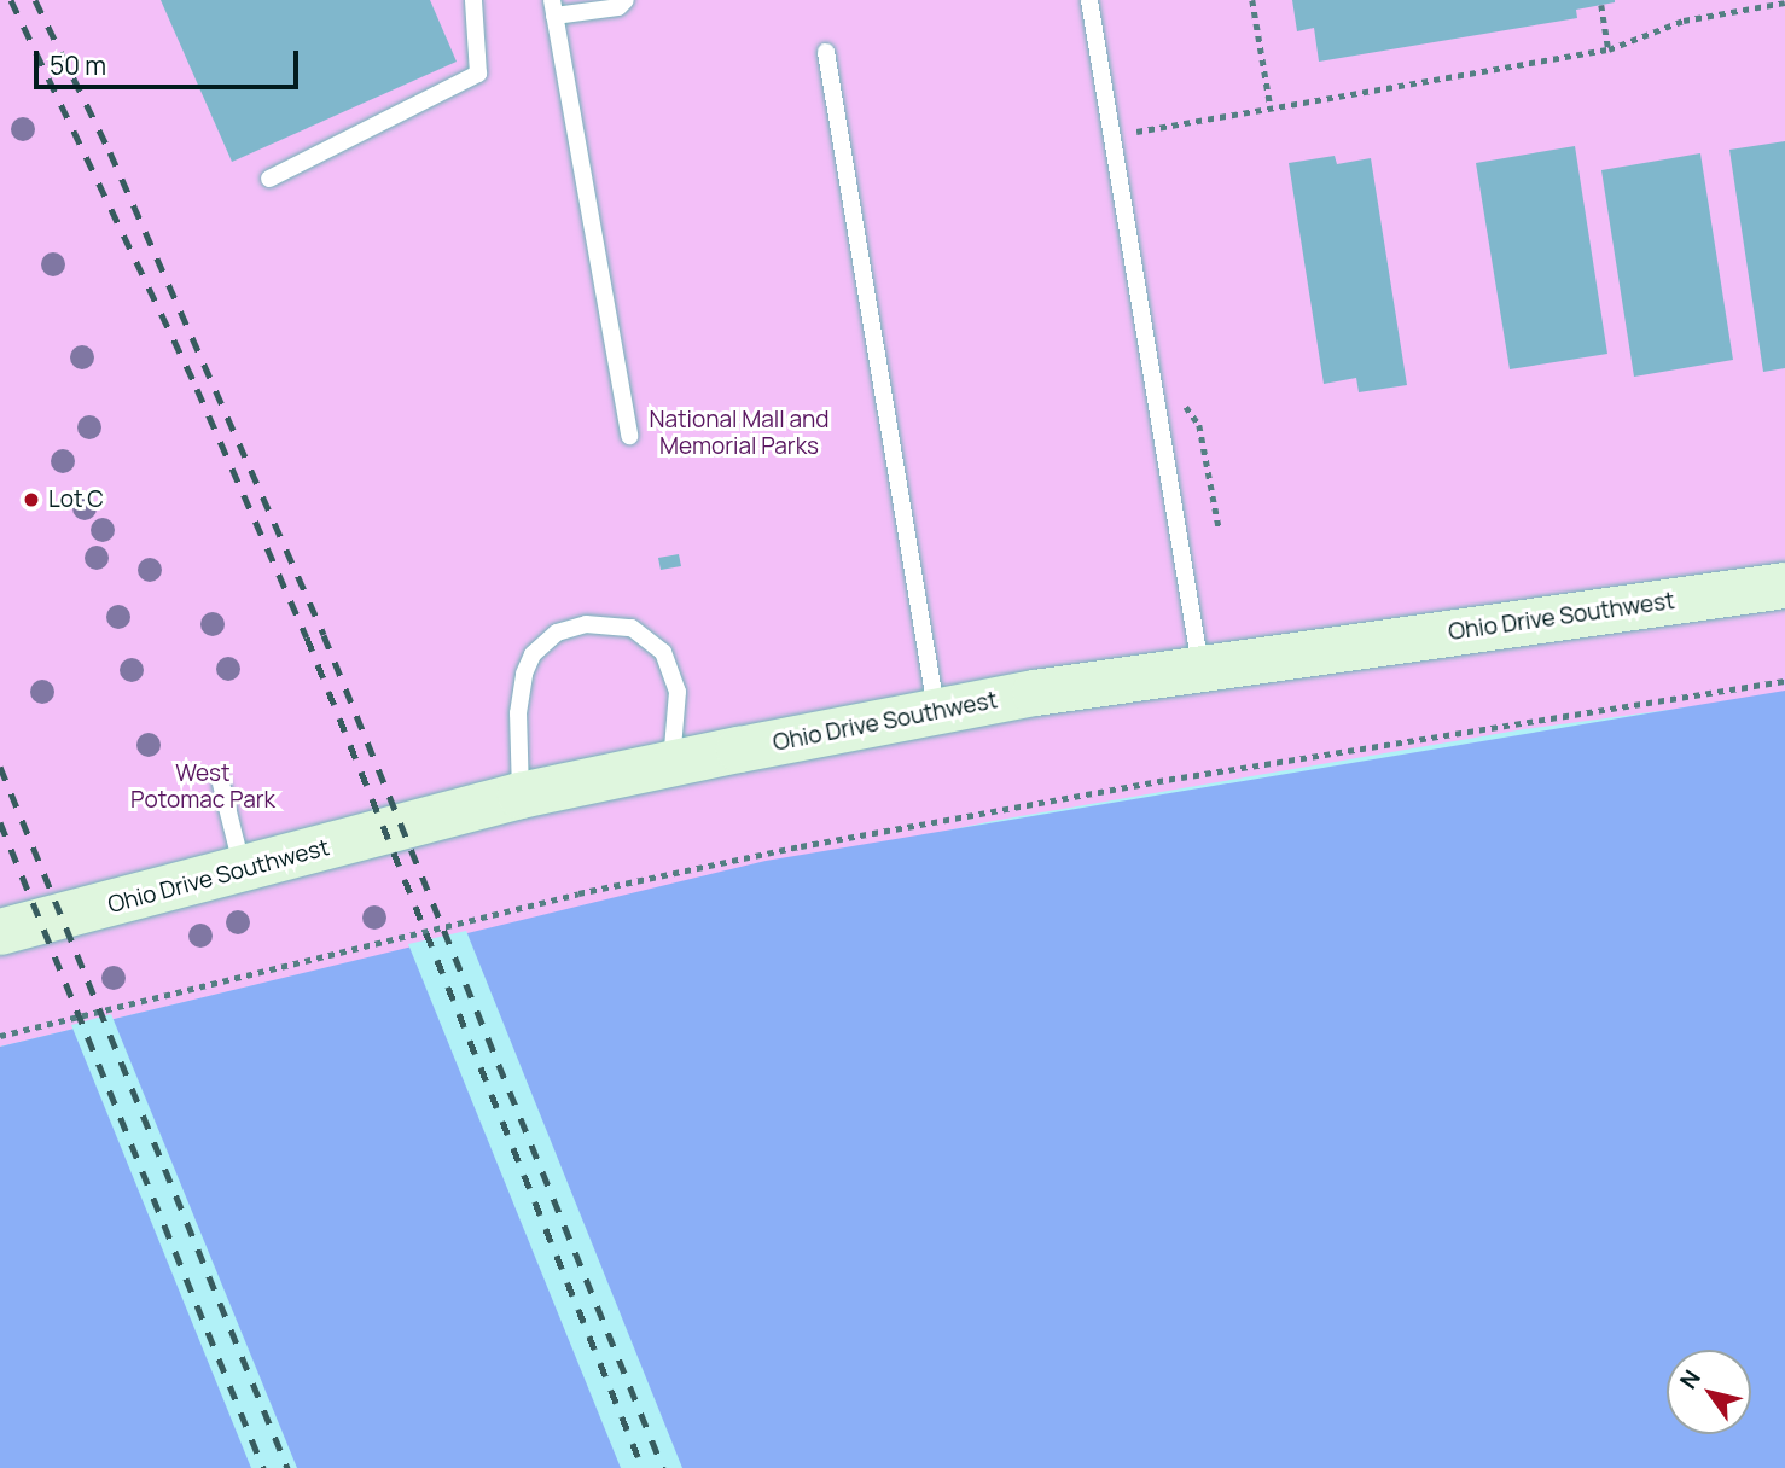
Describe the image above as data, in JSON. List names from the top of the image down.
{
  "streets": {
    "street": ["Ohio Drive Southwest"]
  },
  "parks": ["National Mall and Memorial Parks", "West Potomac Park"],
  "places": ["Lot C"],
  "scale_bar": "50 m",
  "north": "top left"
}
